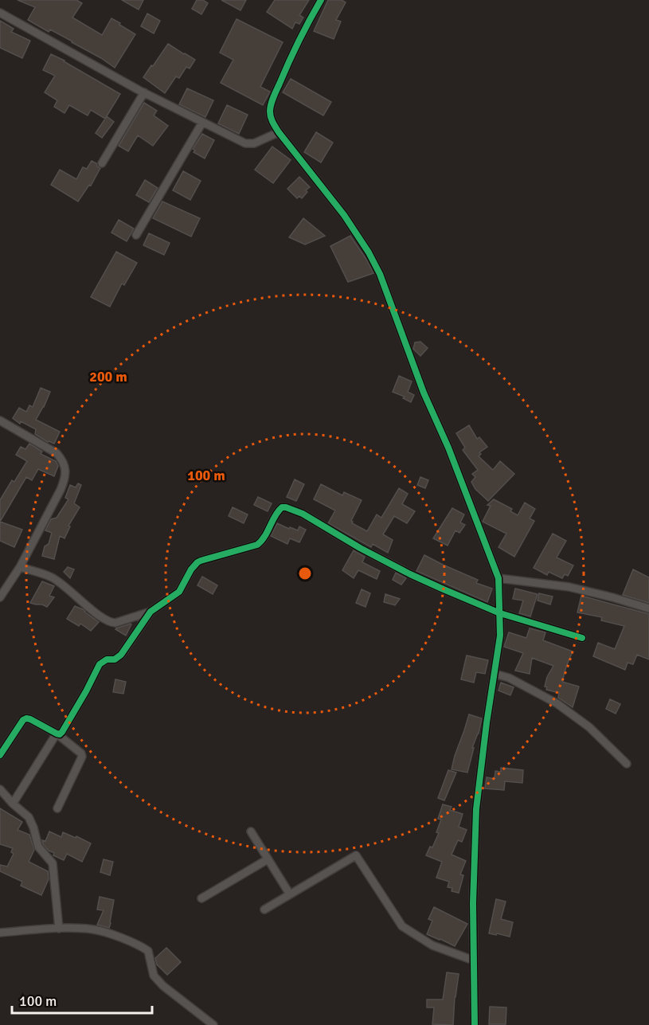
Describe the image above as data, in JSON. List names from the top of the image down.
{
  "scale_bar": "100 m",
  "rings": ["200 m", "100 m"]
}
